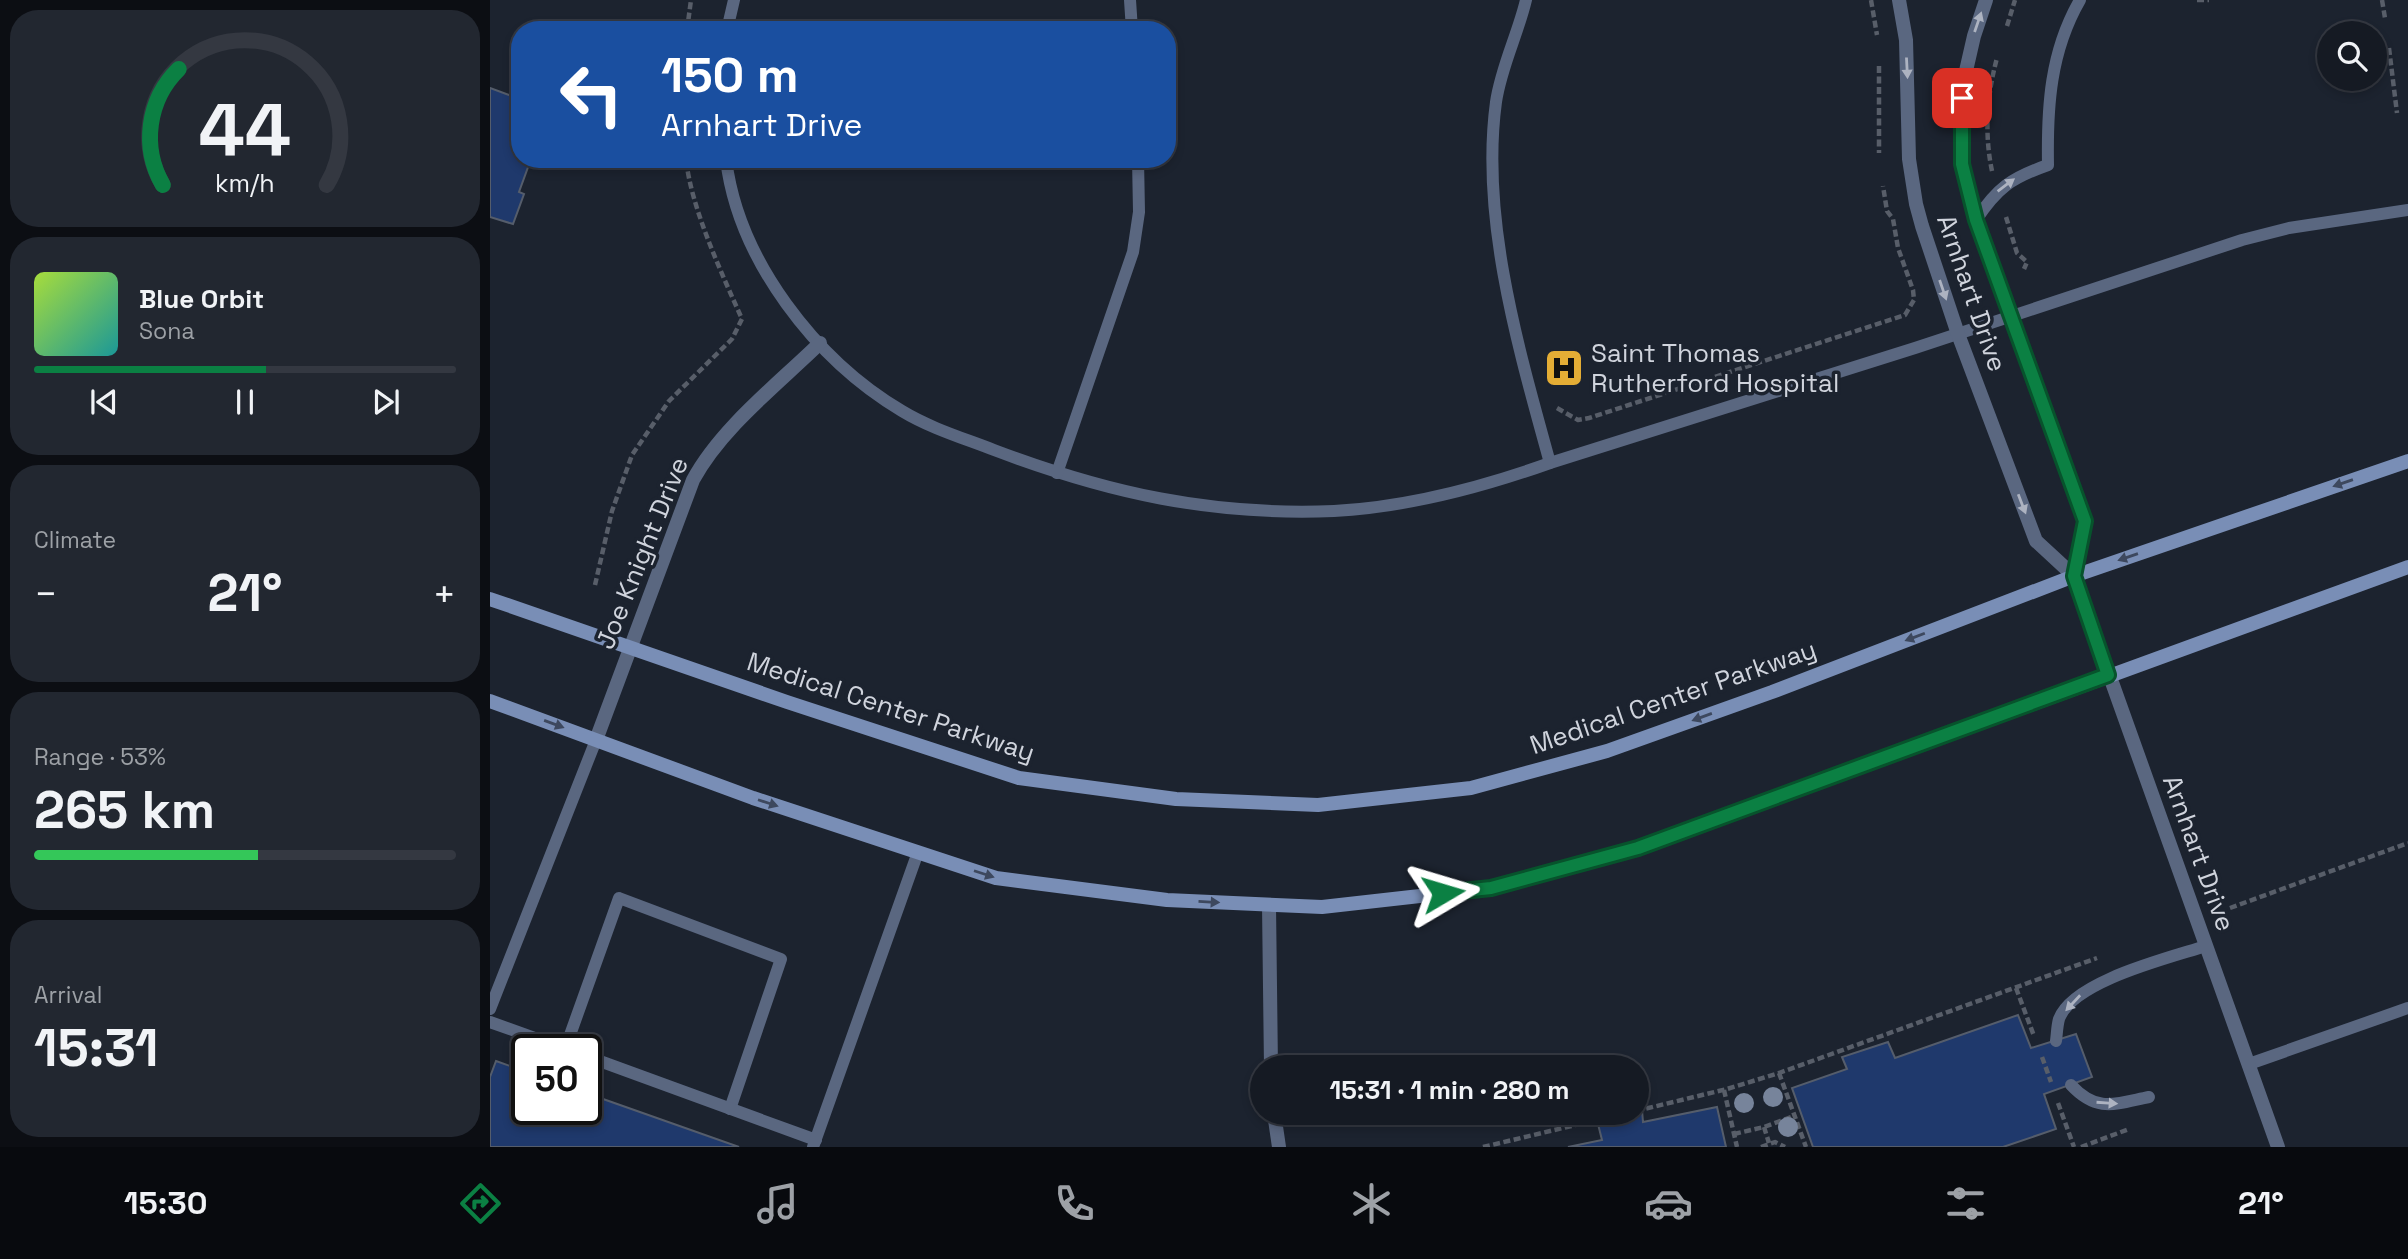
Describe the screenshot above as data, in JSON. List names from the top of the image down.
{
  "streets": {
    "main road": ["Medical Center Parkway"],
    "street": ["Arnhart Drive", "Joe Knight Drive"]
  },
  "crossings": [
    ["Arnhart Drive", "Medical Center Parkway"],
    ["Joe Knight Drive", "Medical Center Parkway"]
  ],
  "places": {
    "hospital": ["Saint Thomas Rutherford Hospital"]
  },
  "page": {
    "turn": ["150 m", "Arnhart Drive"],
    "song": ["Blue Orbit", "Sona"],
    "tile": [
      "Climate",
      ["Range · 53%", "265 km"],
      ["Arrival", "15:31"]
    ],
    "heat": ["−", "21°", "+"],
    "limit": "50",
    "trip": "15:31 · 1 min · 280 m",
    "tabs": ["15:30", "21°"],
    "gauge": ["44", "km/h"]
  }
}
